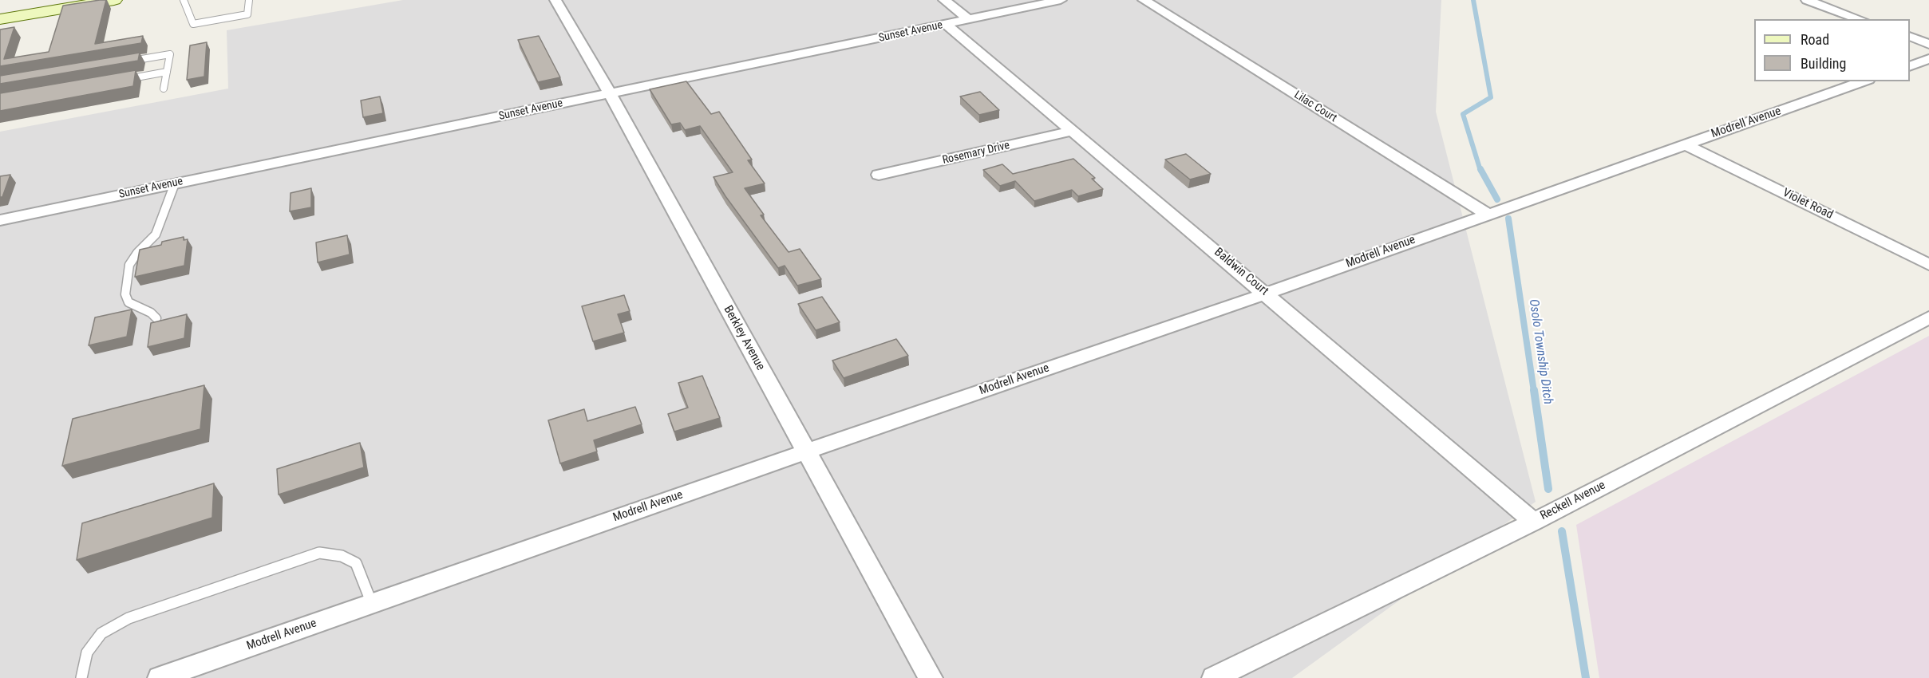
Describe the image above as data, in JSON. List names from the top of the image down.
{
  "streets": {
    "street": [
      "Sunset Avenue",
      "Lilac Court",
      "Modrell Avenue",
      "Rosemary Drive",
      "Violet Road",
      "Baldwin Court",
      "Berkley Avenue",
      "Reckell Avenue"
    ]
  },
  "crossings": [
    ["Sunset Avenue", "Baldwin Court"],
    ["Sunset Avenue", "Berkley Avenue"],
    ["Lilac Court", "Modrell Avenue"],
    ["Modrell Avenue", "Violet Road"],
    ["Modrell Avenue", "Baldwin Court"],
    ["Modrell Avenue", "Berkley Avenue"],
    ["Rosemary Drive", "Baldwin Court"],
    ["Baldwin Court", "Reckell Avenue"]
  ],
  "water": ["Osolo Township Ditch"],
  "legend": ["Road", "Building"]
}
